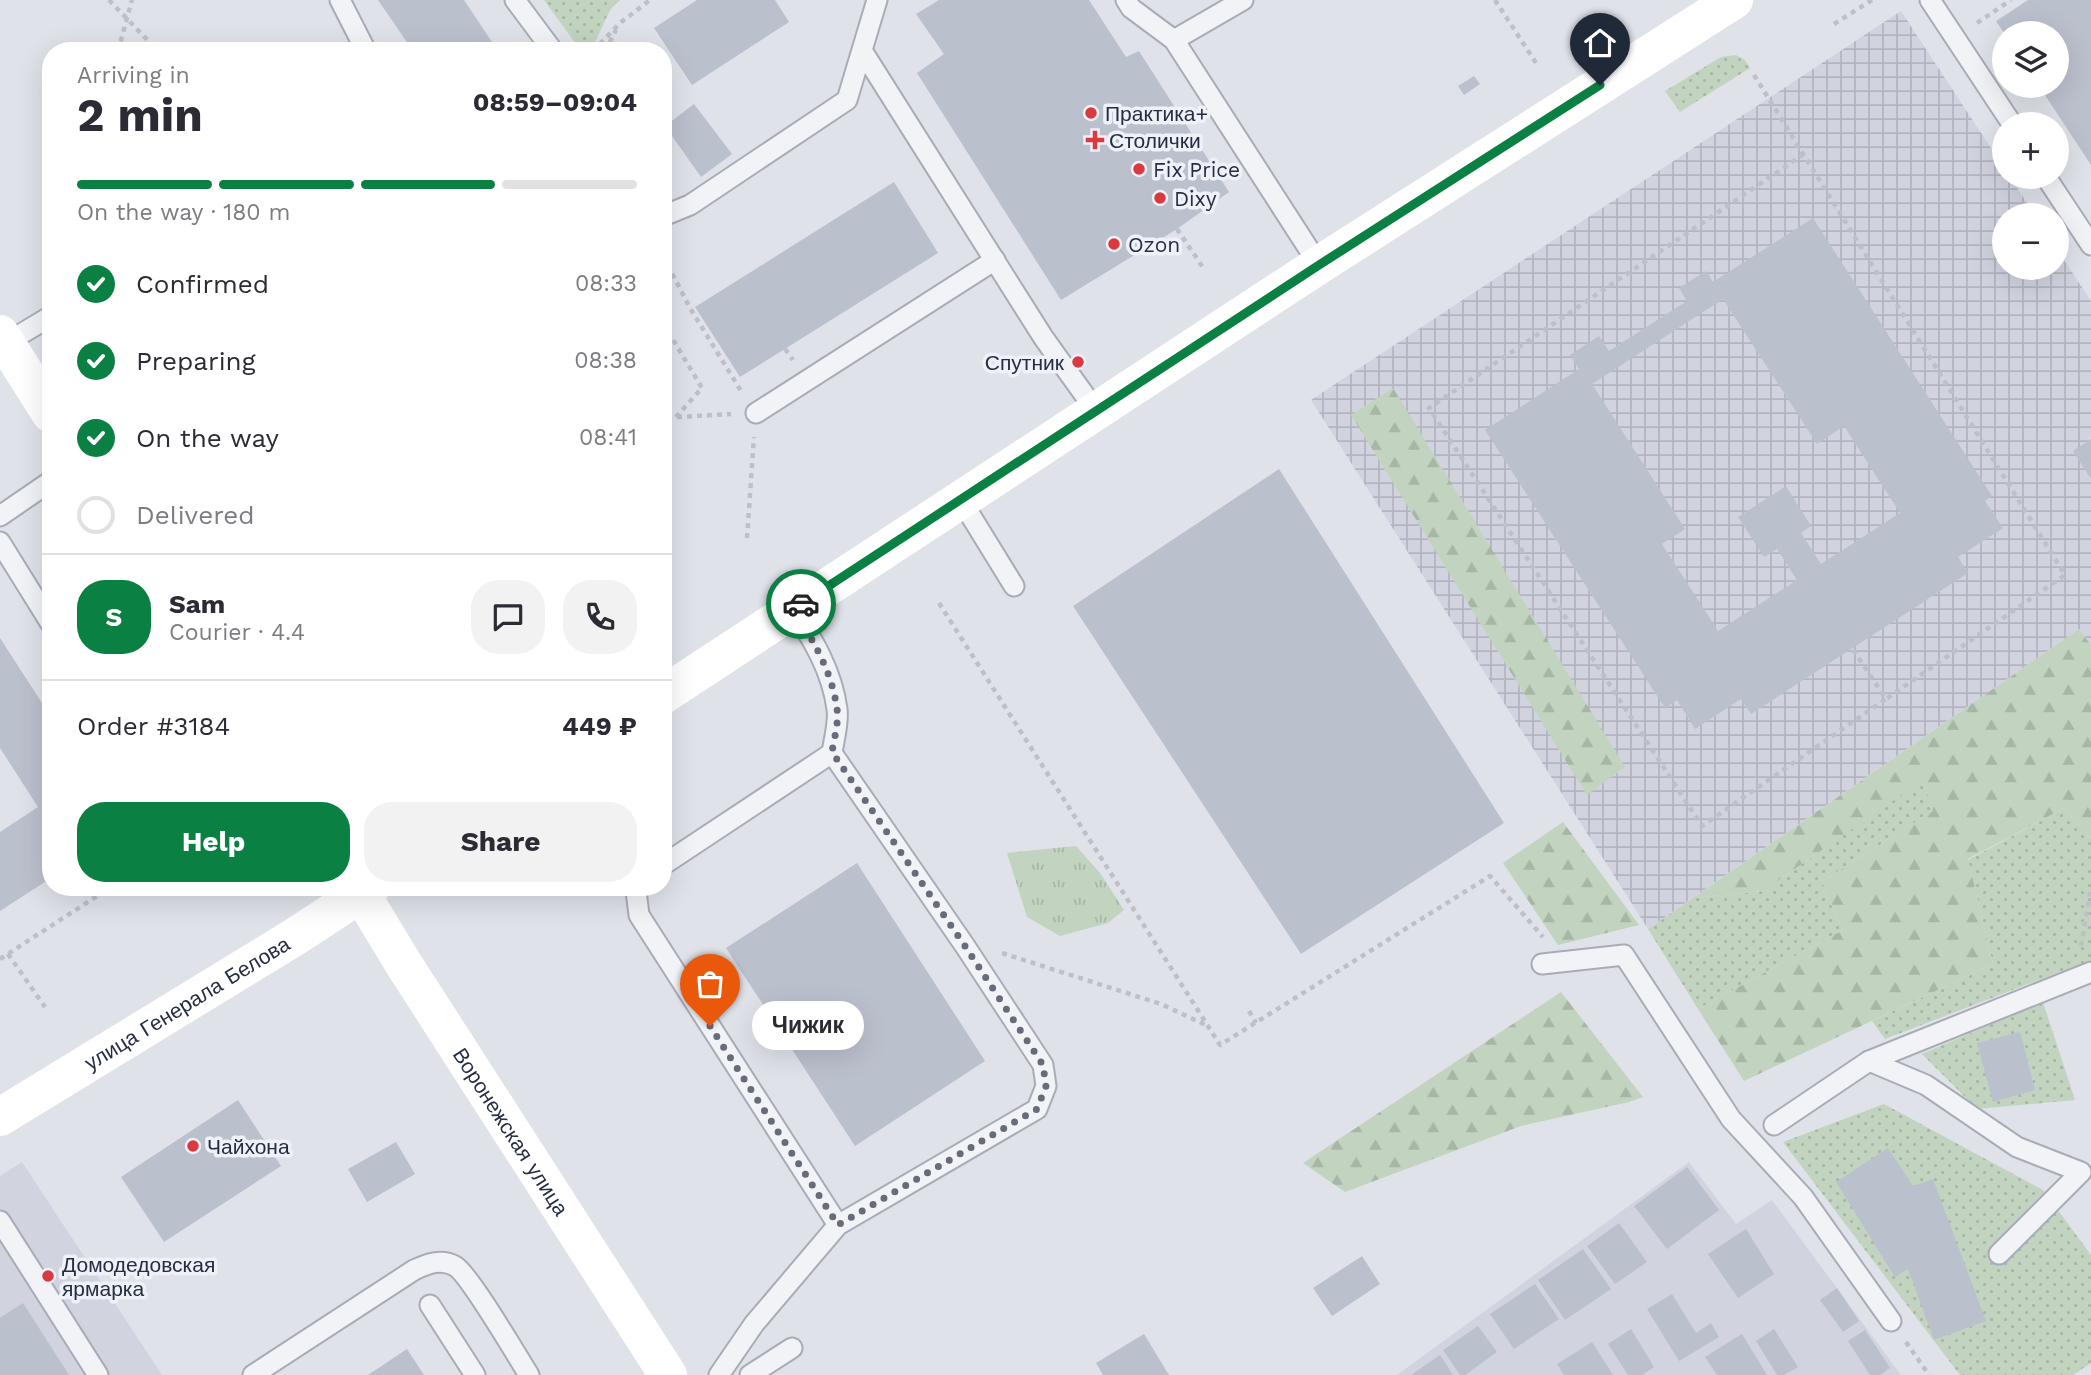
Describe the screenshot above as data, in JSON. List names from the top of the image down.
{
  "streets": {
    "street": ["улица Генерала Белова", "Воронежская улица"]
  },
  "places": {
    "other": [
      "Практика+",
      "Fix Price",
      "Dixy",
      "Ozon",
      "Спутник",
      "Чижик",
      "Чайхона",
      "Домодедовская ярмарка"
    ],
    "health": ["Столички"]
  },
  "page": {
    "map_buttons": ["+", "−"],
    "heading": ["2 min", "Arriving in", "08:59–09:04"],
    "panel": [
      "Sam",
      "Courier · 4.4",
      "Order #3184",
      "449 ₽"
    ],
    "bar": "On the way · 180 m",
    "list": [
      ["Confirmed", "08:33"],
      ["Preparing", "08:38"],
      ["On the way", "08:41"],
      "Delivered"
    ],
    "round": "S",
    "buttons": ["Help", "Share"],
    "bubble": "Чижик"
  }
}
